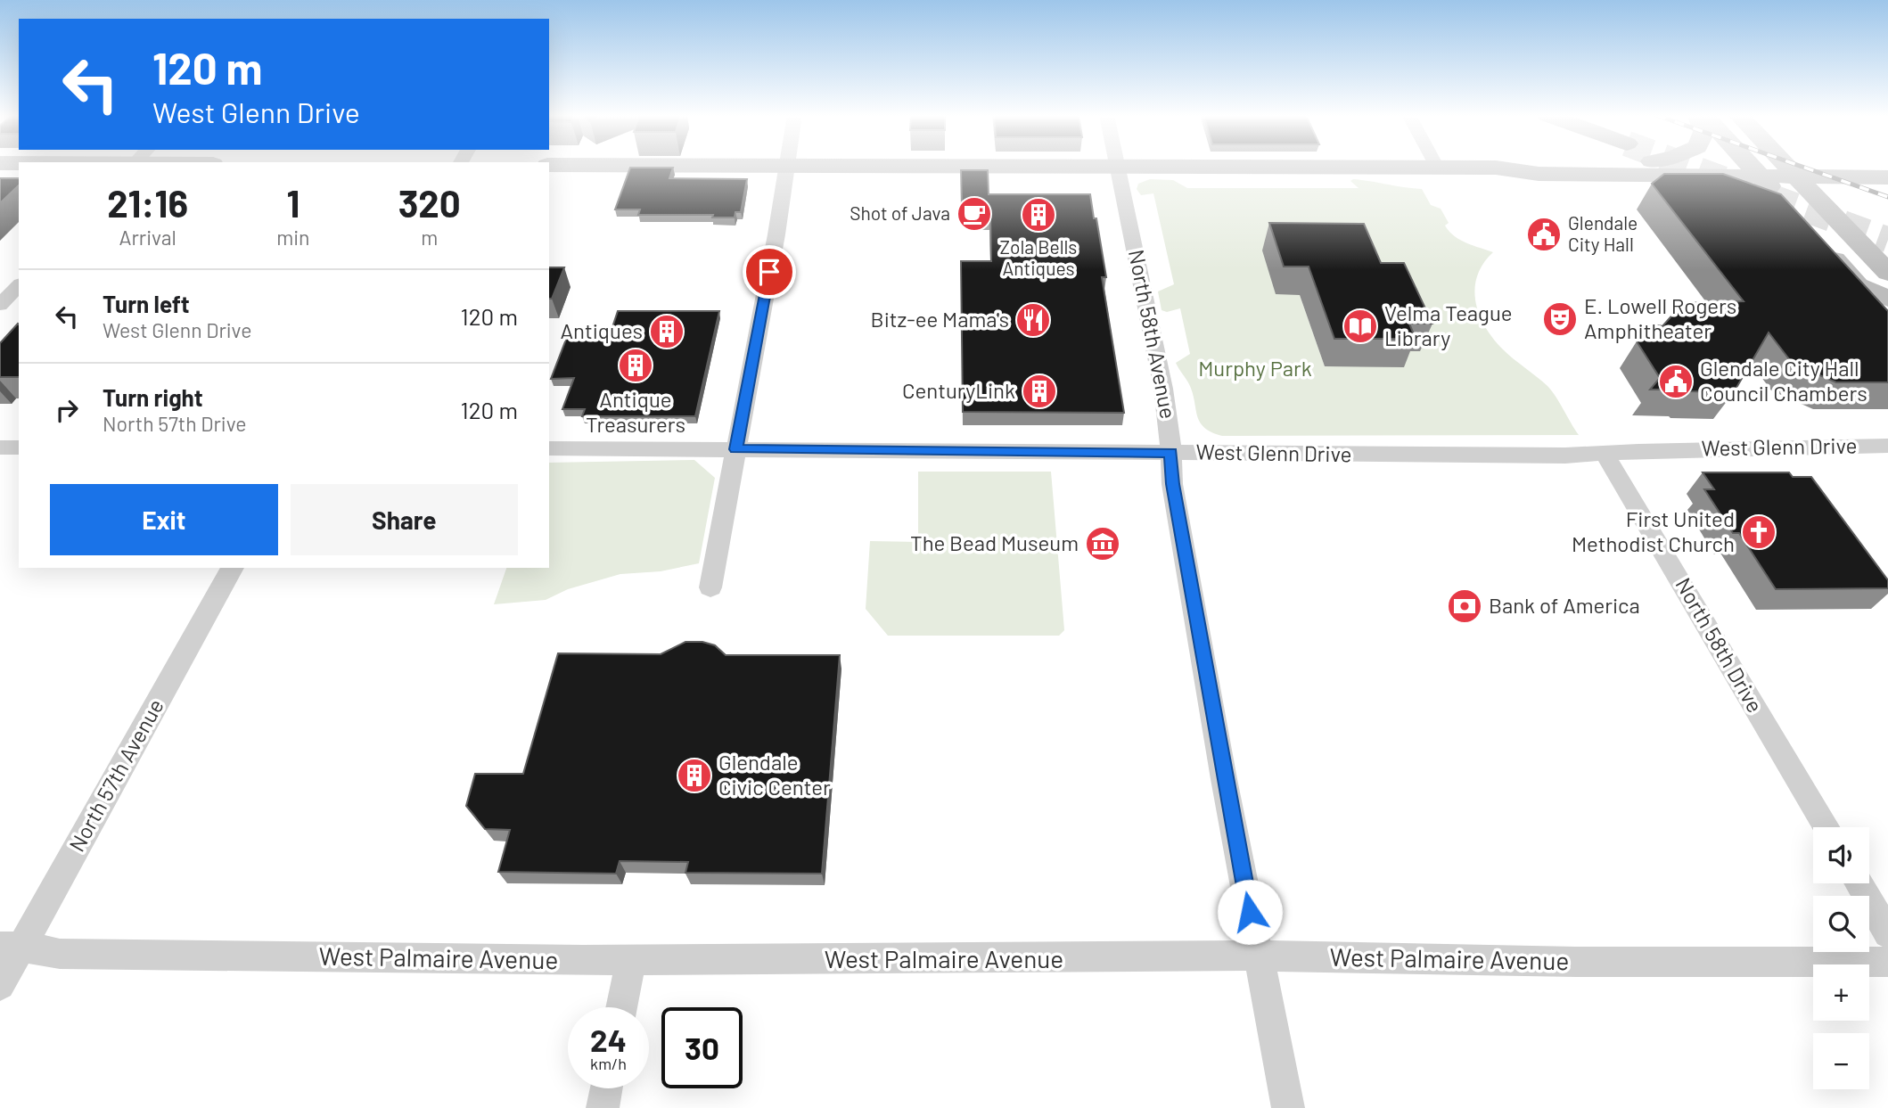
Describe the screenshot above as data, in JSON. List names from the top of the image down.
{
  "streets": {
    "street": [
      "North 58th Avenue",
      "West Glenn Drive",
      "North 58th Drive",
      "North 57th Avenue",
      "West Palmaire Avenue"
    ]
  },
  "crossings": [
    ["North 58th Avenue", "West Glenn Drive"],
    ["North 58th Avenue", "West Palmaire Avenue"],
    ["West Glenn Drive", "North 58th Drive"],
    ["North 57th Avenue", "West Palmaire Avenue"]
  ],
  "parks": ["Murphy Park"],
  "places": {
    "cafe": ["Shot of Java"],
    "building": [
      "Zola Bells Antiques",
      "Antiques",
      "Antique Treasurers",
      "CenturyLink",
      "Glendale Civic Center"
    ],
    "public building": ["Glendale City Hall", "Glendale City Hall Council Chambers"],
    "theatre": ["E. Lowell Rogers Amphitheater"],
    "restaurant": ["Bitz-ee Mama's"],
    "library": ["Velma Teague Library"],
    "church": ["First United Methodist Church"],
    "museum": ["The Bead Museum"],
    "bank": ["Bank of America"]
  },
  "page": {
    "turn": ["120 m", "West Glenn Drive"],
    "eta": [
      "21:16",
      "Arrival",
      "1",
      "min",
      "320",
      "m"
    ],
    "list": [
      {
        "name": "Turn left",
        "note": "West Glenn Drive",
        "value": "120 m"
      },
      {
        "name": "Turn right",
        "note": "North 57th Drive",
        "value": "120 m"
      }
    ],
    "buttons": ["Exit", "Share"],
    "map_buttons": ["+", "−"],
    "speed": "24 km/h",
    "limit": "30"
  }
}
